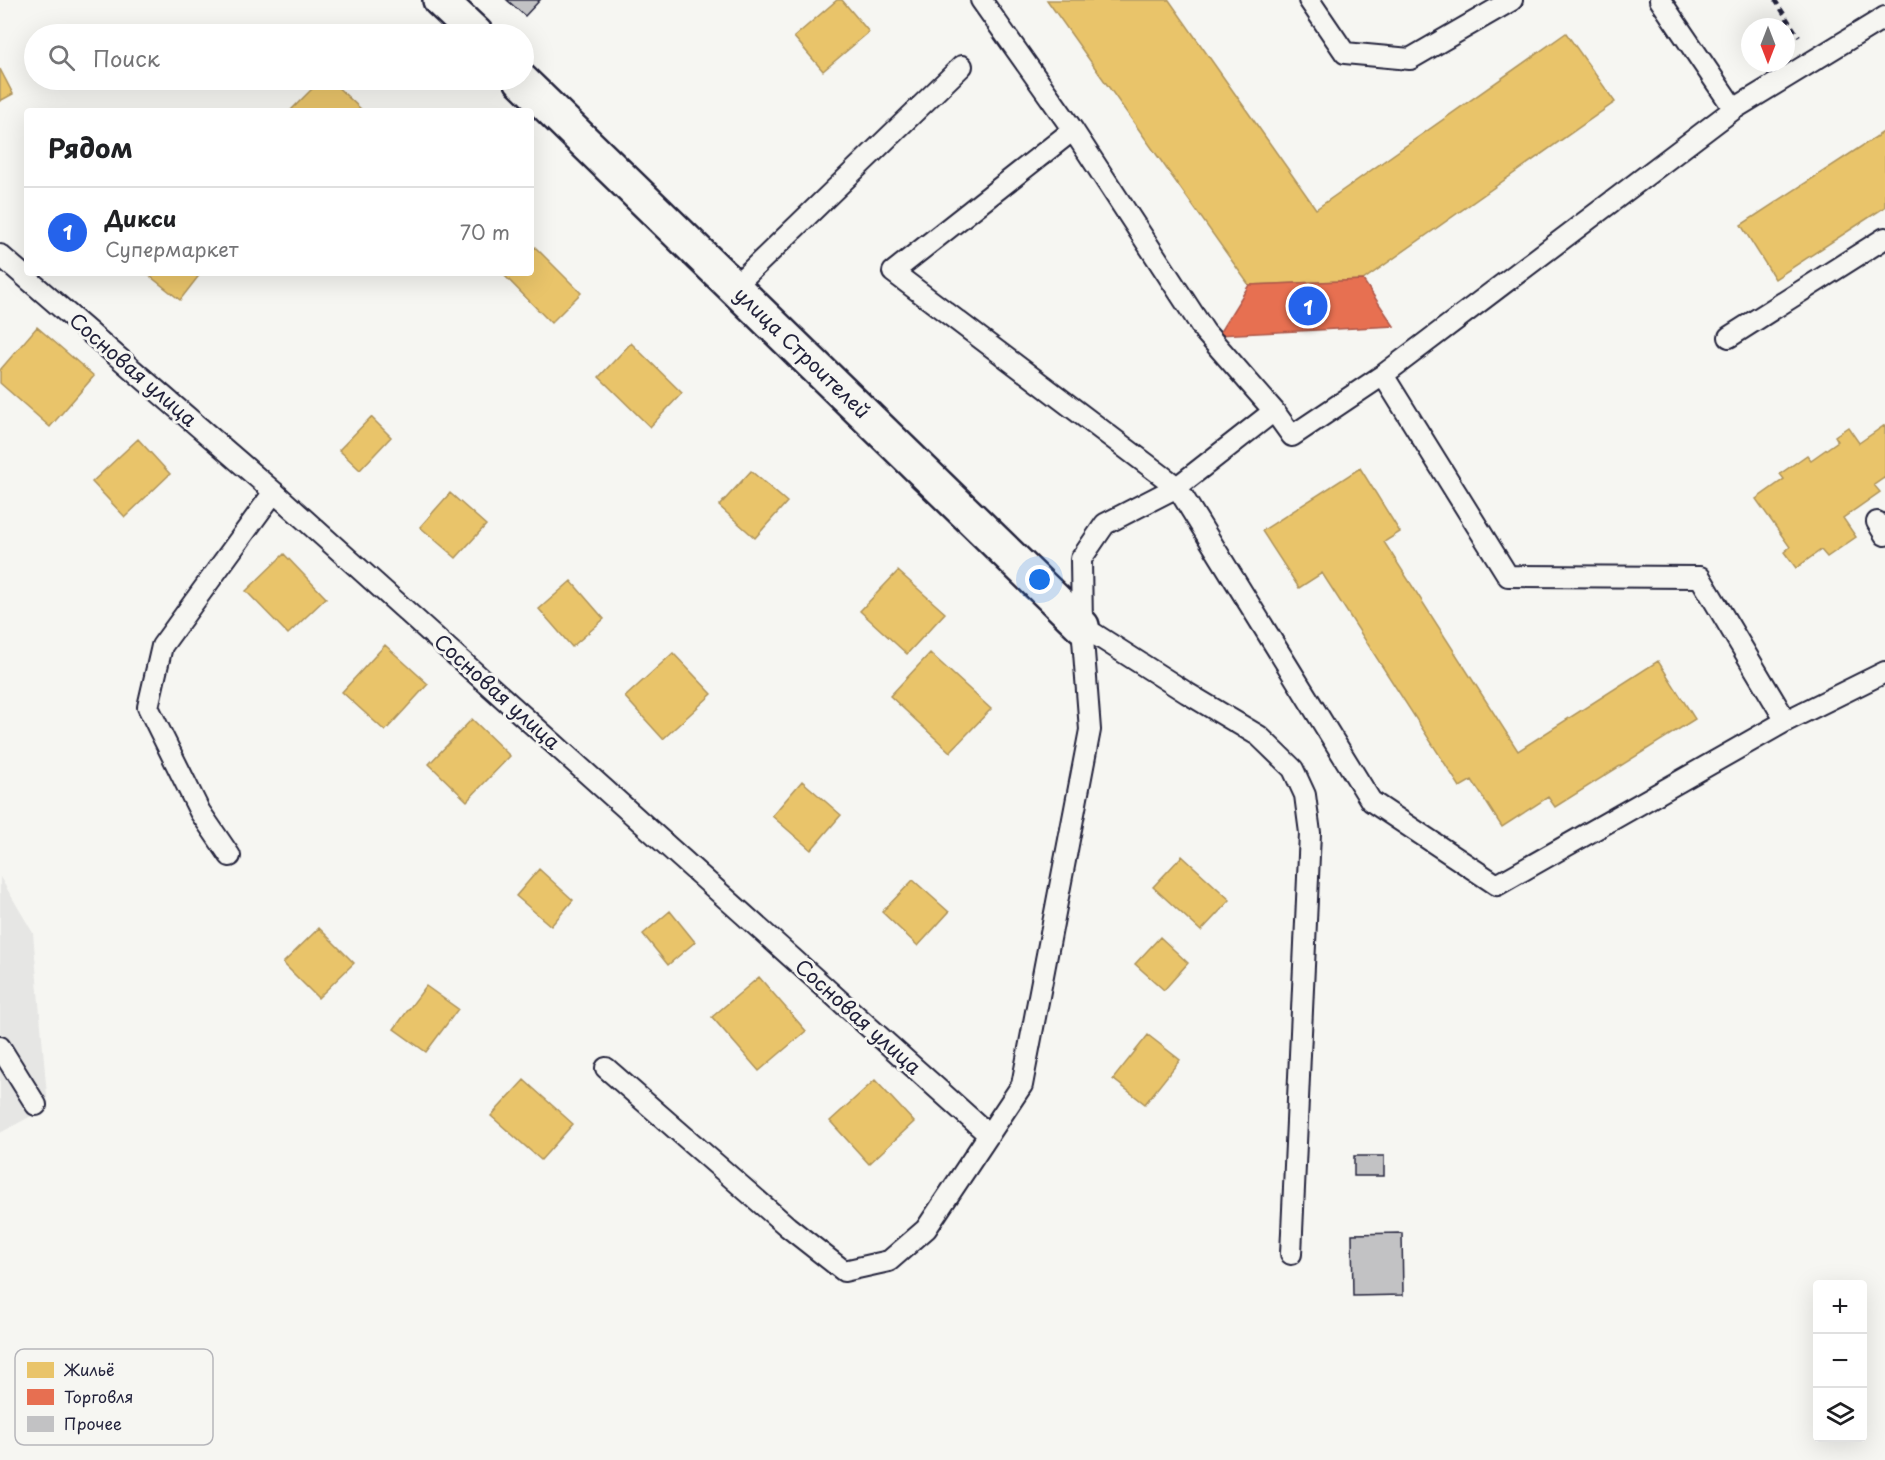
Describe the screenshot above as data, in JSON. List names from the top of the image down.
{
  "streets": {
    "street": ["улица Строителей"],
    "lane": ["Сосновая улица"]
  },
  "legend": ["Жильё", "Торговля", "Прочее"],
  "north": "bottom",
  "page": {
    "search": "Поиск",
    "heading": "Рядом",
    "list": [
      {
        "mark": "1",
        "name": "Дикси",
        "note": "Супермаркет",
        "value": "70 m"
      }
    ],
    "pins": "1",
    "map_buttons": ["+", "−"]
  }
}
